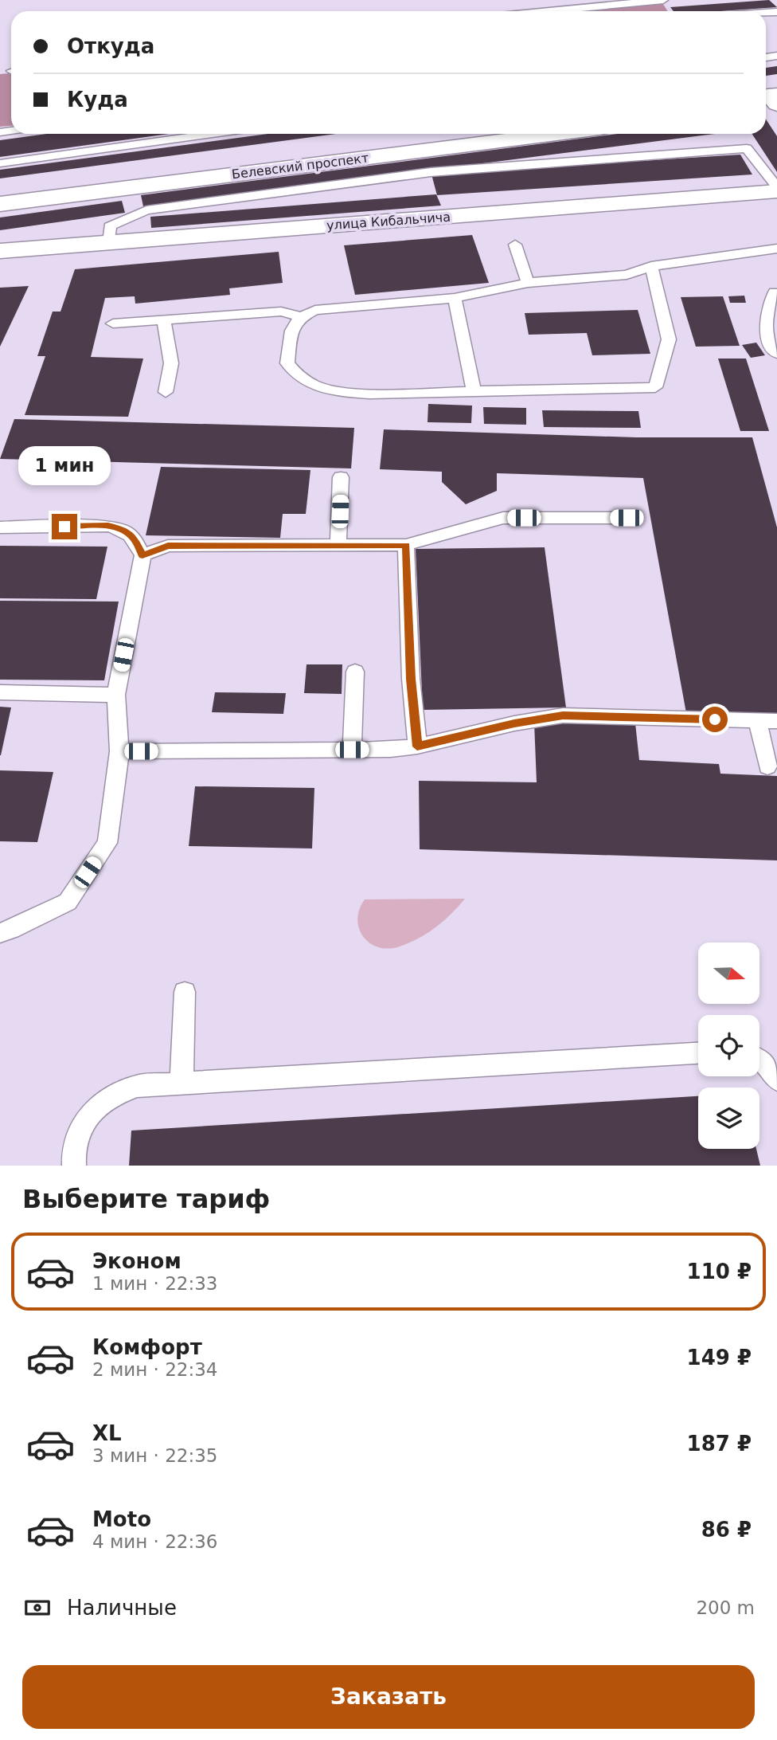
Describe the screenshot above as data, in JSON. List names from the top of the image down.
{
  "streets": {
    "street": ["Белевский проспект", "улица Кибальчича"]
  },
  "north": "right",
  "page": {
    "banner": ["Откуда", "Куда"],
    "bubble": "1 мин",
    "heading": "Выберите тариф",
    "list": [
      {
        "name": "Эконом",
        "note": "1 мин · 22:33",
        "value": "110 ₽"
      },
      {
        "name": "Комфорт",
        "note": "2 мин · 22:34",
        "value": "149 ₽"
      },
      {
        "name": "XL",
        "note": "3 мин · 22:35",
        "value": "187 ₽"
      },
      {
        "name": "Moto",
        "note": "4 мин · 22:36",
        "value": "86 ₽"
      }
    ],
    "pay": ["Наличные", "200 m"],
    "buttons": "Заказать"
  }
}
